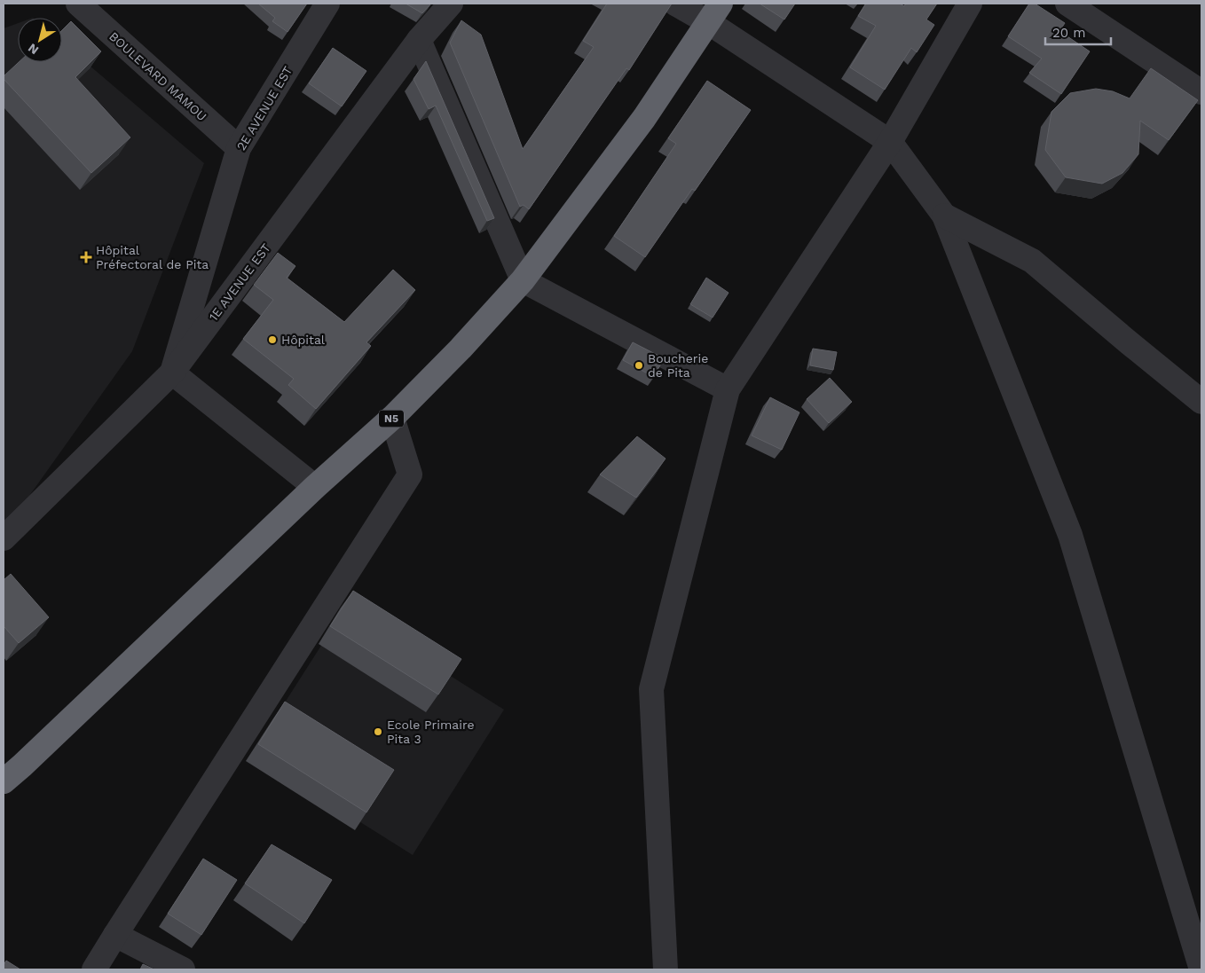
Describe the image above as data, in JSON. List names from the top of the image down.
{
  "streets": {
    "highway": ["N5"],
    "street": ["BOULEVARD MAMOU", "2E AVENUE EST", "1E AVENUE EST"]
  },
  "crossings": [
    ["BOULEVARD MAMOU", "2E AVENUE EST"],
    ["2E AVENUE EST", "1E AVENUE EST"]
  ],
  "places": {
    "health": ["Hôpital Préfectoral de Pita"],
    "other": ["Hôpital", "Boucherie de Pita", "Ecole Primaire Pita 3"]
  },
  "scale_bar": "20 m",
  "north": "bottom left"
}
